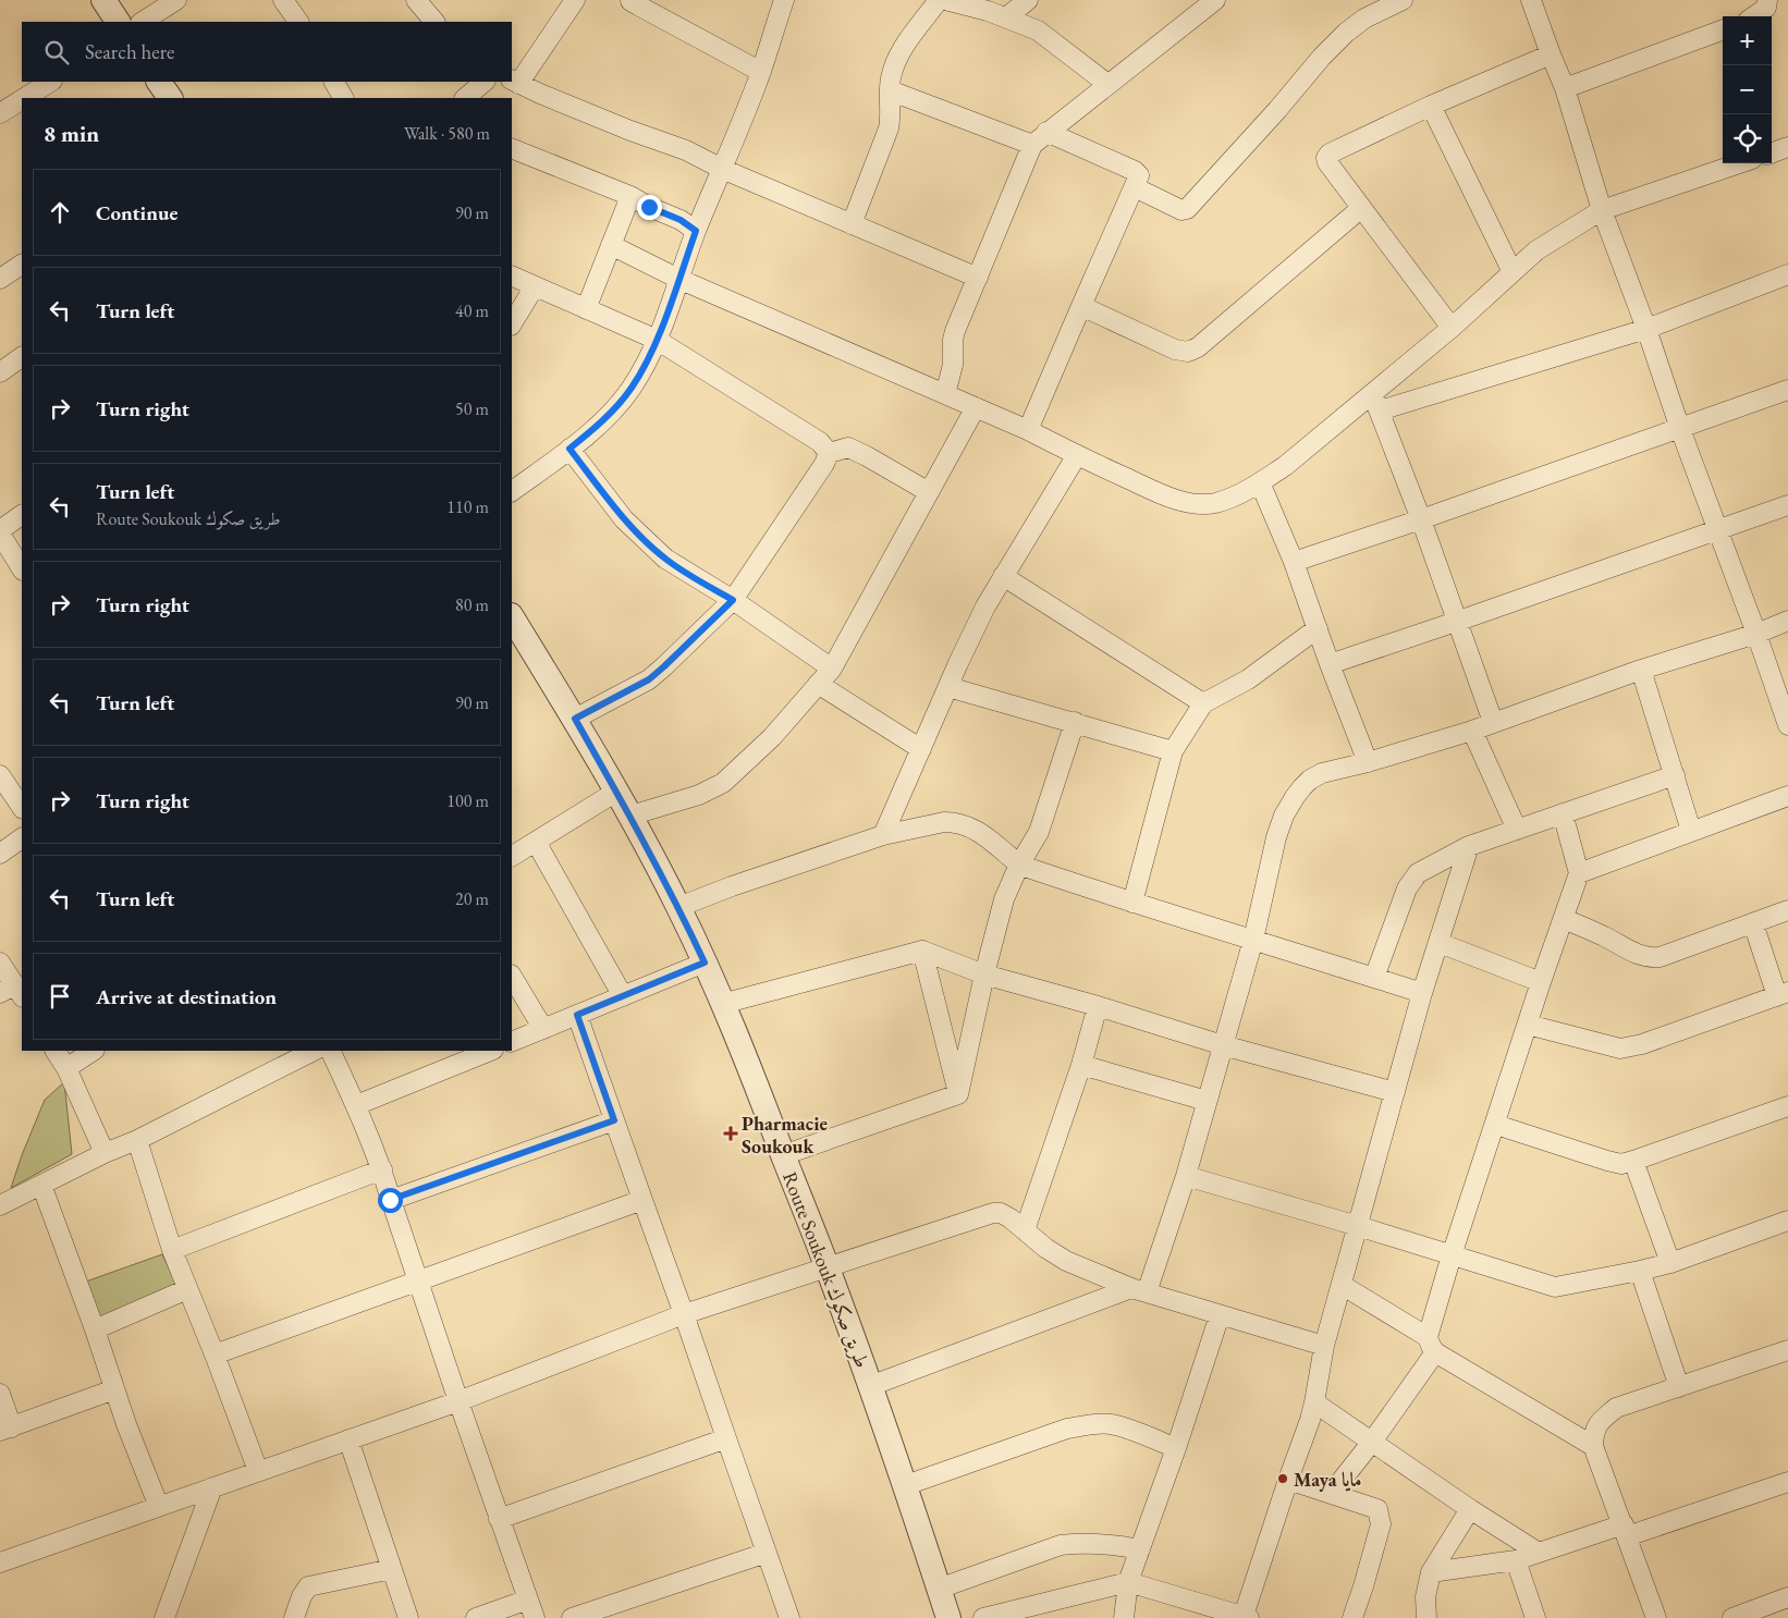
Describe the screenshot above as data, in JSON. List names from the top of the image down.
{
  "streets": {
    "street": ["Route Soukouk طريق صكوك"]
  },
  "places": {
    "health": ["Pharmacie Soukouk"],
    "other": ["Maya مايا"]
  },
  "page": {
    "map_buttons": ["+", "−"],
    "search": "Search here",
    "heading": ["8 min", "Walk · 580 m"],
    "list": [
      ["Continue", "90 m"],
      ["Turn left", "40 m"],
      ["Turn right", "50 m"],
      ["Turn left", "Route Soukouk طريق صكوك", "110 m"],
      ["Turn right", "80 m"],
      ["Turn left", "90 m"],
      ["Turn right", "100 m"],
      ["Turn left", "20 m"],
      "Arrive at destination"
    ]
  }
}
